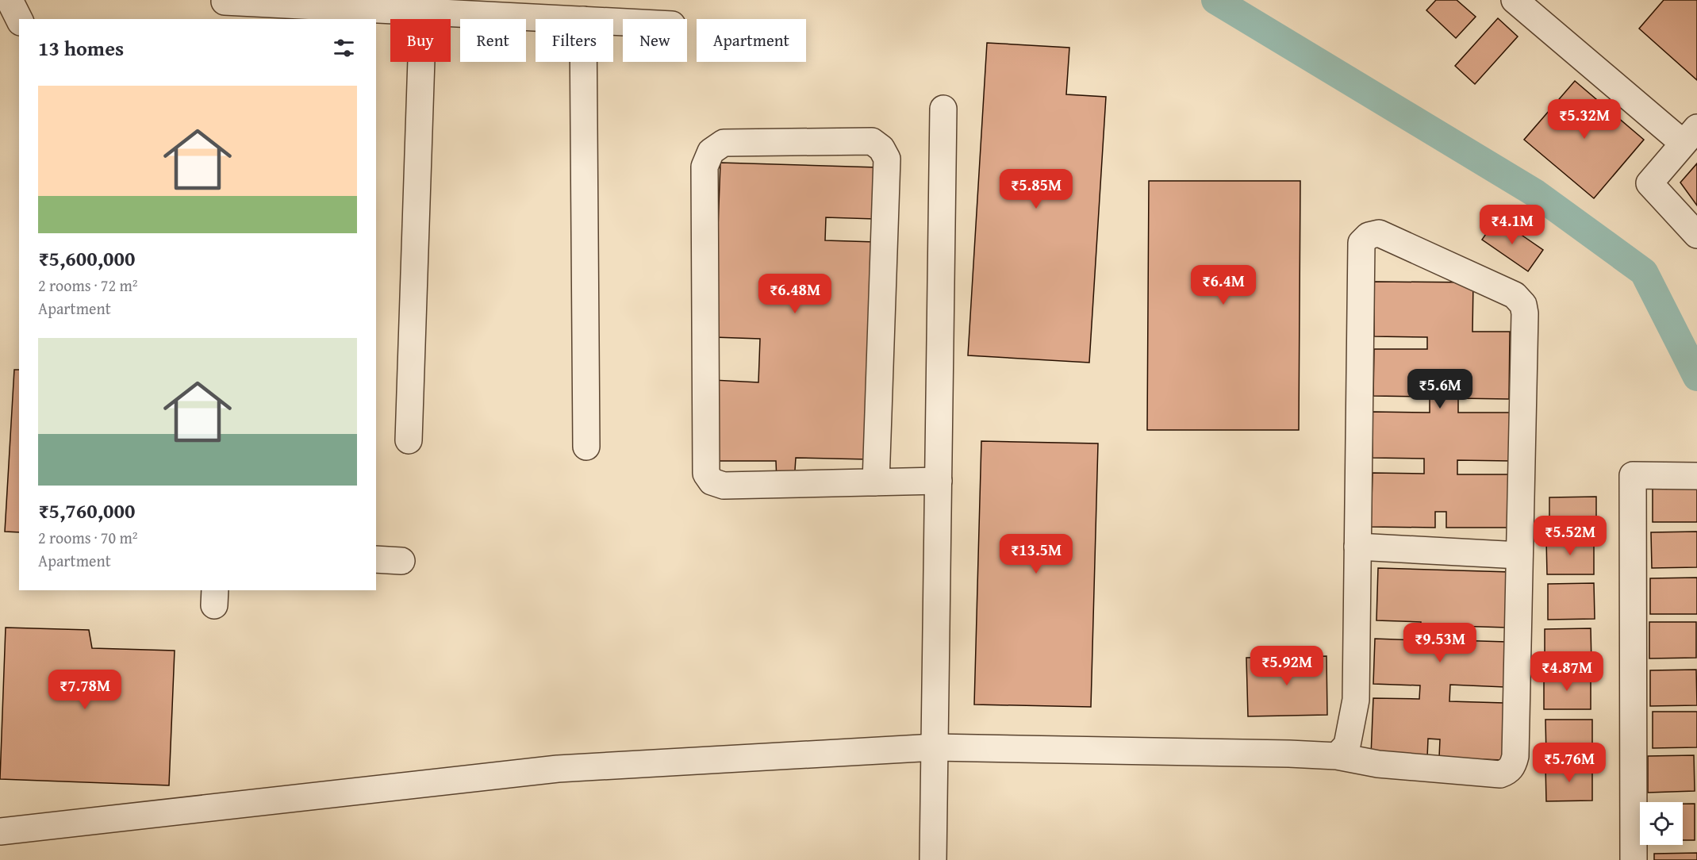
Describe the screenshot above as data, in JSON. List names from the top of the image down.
{
  "page": {
    "chip": [
      "Buy",
      "Rent",
      "Filters",
      "New",
      "Apartment"
    ],
    "heading": "13 homes",
    "list": [
      {
        "name": "₹5,600,000",
        "note": "2 rooms · 72 m² · Apartment"
      },
      {
        "name": "₹5,760,000",
        "note": "2 rooms · 70 m² · Apartment"
      }
    ],
    "price": [
      "₹5.32M",
      "₹5.85M",
      "₹4.1M",
      "₹6.4M",
      "₹6.48M",
      "₹5.6M",
      "₹5.52M",
      "₹13.5M",
      "₹9.53M",
      "₹5.92M",
      "₹4.87M",
      "₹7.78M",
      "₹5.76M"
    ]
  }
}
